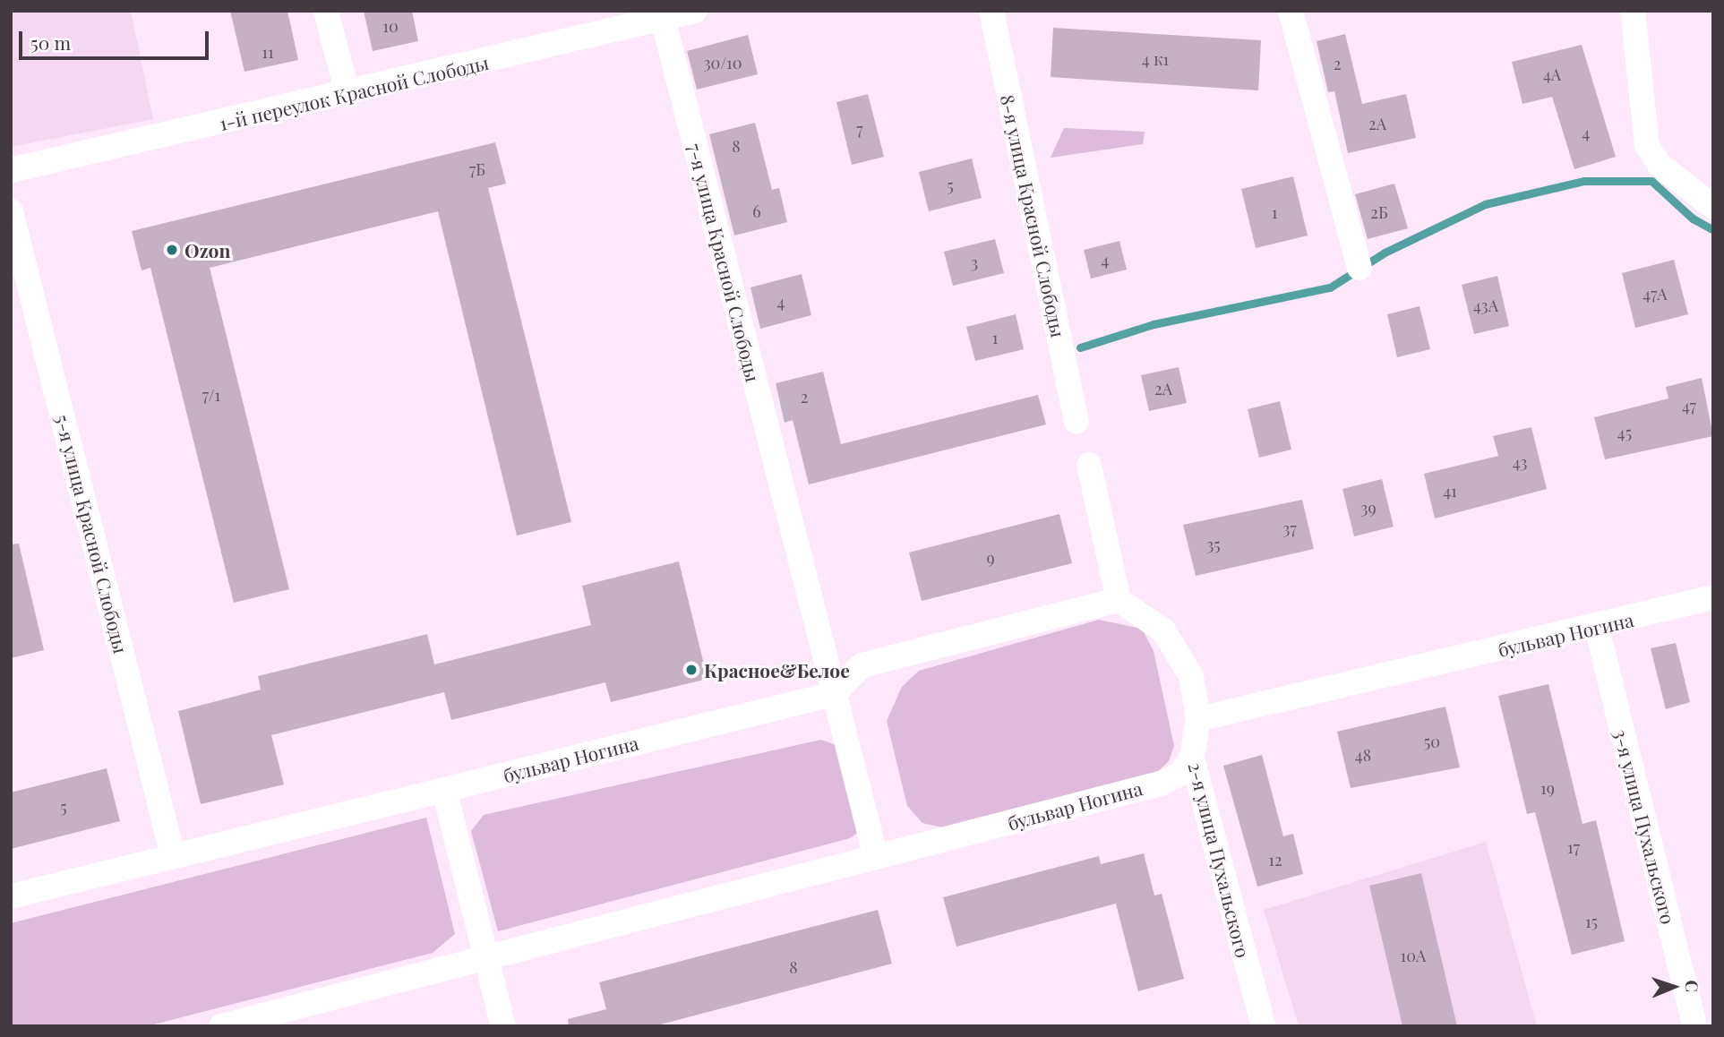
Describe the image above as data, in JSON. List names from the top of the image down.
{
  "streets": {
    "street": [
      "1-й переулок Красной Слободы",
      "8-я улица Красной Слободы",
      "7-я улица Красной Слободы",
      "5-я улица Красной Слободы",
      "бульвар Ногина",
      "3-я улица Пухальского",
      "2-я улица Пухальского"
    ]
  },
  "crossings": [
    ["1-й переулок Красной Слободы", "7-я улица Красной Слободы"],
    ["7-я улица Красной Слободы", "бульвар Ногина"],
    ["5-я улица Красной Слободы", "бульвар Ногина"],
    ["бульвар Ногина", "3-я улица Пухальского"],
    ["бульвар Ногина", "2-я улица Пухальского"]
  ],
  "places": ["Ozon", "Красное&Белое"],
  "house_numbers": [
    "10",
    "11",
    "4 к1",
    "30/10",
    "2",
    "4А",
    "2А",
    "7",
    "4",
    "8",
    "7Б",
    "5",
    "6",
    "1",
    "2Б",
    "4",
    "3",
    "47А",
    "4",
    "43А",
    "1",
    "2А",
    "7/1",
    "2",
    "47",
    "45",
    "43",
    "41",
    "39",
    "37",
    "35",
    "9",
    "50",
    "48",
    "19",
    "5",
    "17",
    "12",
    "15",
    "10А",
    "8"
  ],
  "scale_bar": "50 m",
  "north": "right"
}
